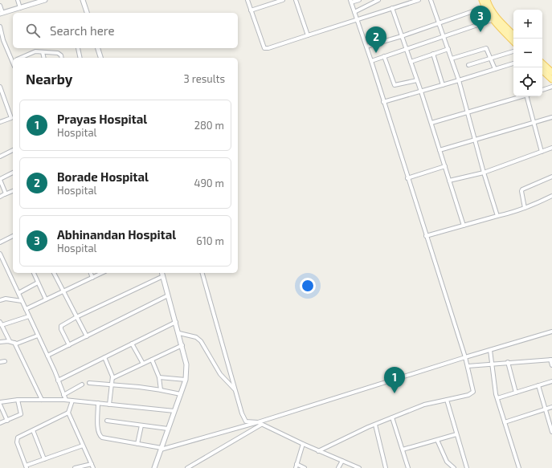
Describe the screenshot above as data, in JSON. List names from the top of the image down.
{
  "page": {
    "pins": ["3", "2", "1"],
    "map_buttons": ["+", "−"],
    "search": "Search here",
    "heading": ["Nearby", "3 results"],
    "list": [
      {
        "mark": "1",
        "name": "Prayas Hospital",
        "note": "Hospital",
        "value": "280 m"
      },
      {
        "mark": "2",
        "name": "Borade Hospital",
        "note": "Hospital",
        "value": "490 m"
      },
      {
        "mark": "3",
        "name": "Abhinandan Hospital",
        "note": "Hospital",
        "value": "610 m"
      }
    ]
  }
}
